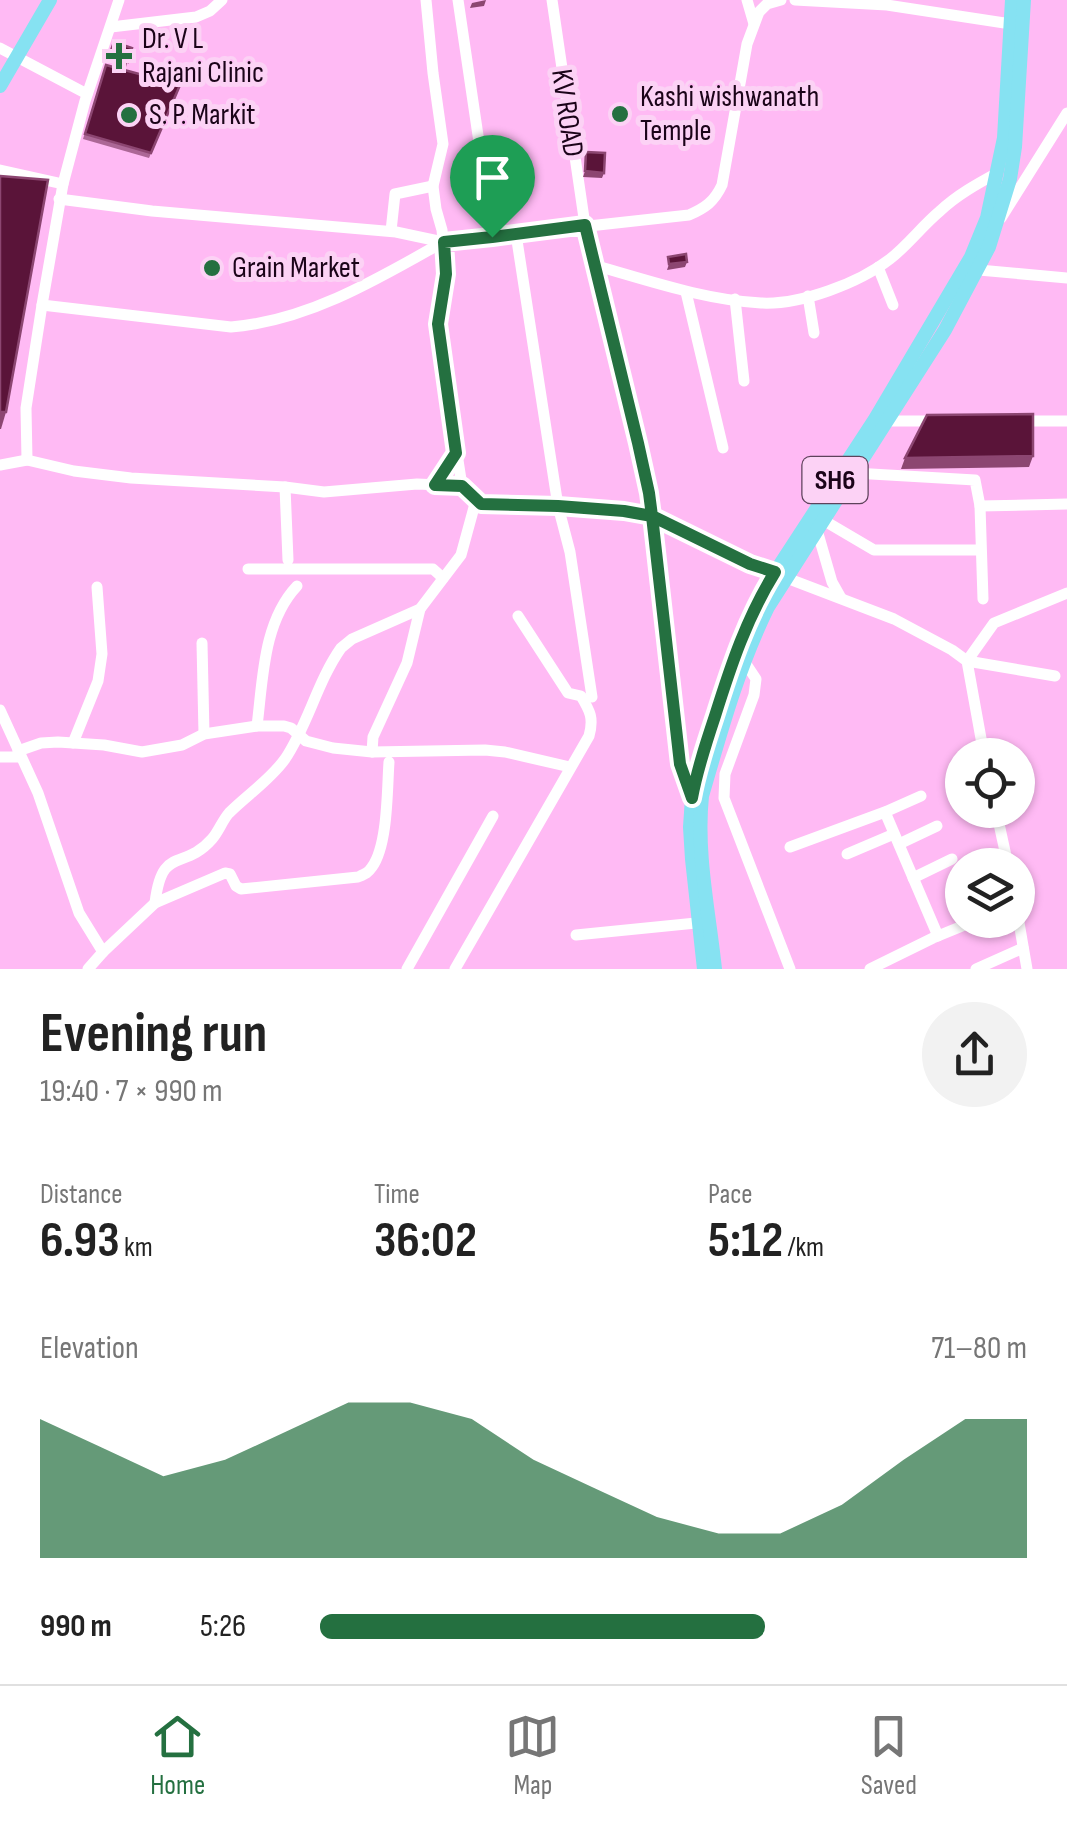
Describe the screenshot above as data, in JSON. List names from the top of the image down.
{
  "streets": {
    "main road": ["SH6"],
    "street": ["KV ROAD"]
  },
  "crossings": [
    ["KV ROAD", "SH6"]
  ],
  "places": {
    "health": ["Dr. V L Rajani Clinic"],
    "other": ["Kashi wishwanath Temple", "S. P. Markit", "Grain Market"]
  },
  "page": {
    "heading": ["Evening run", "19:40 · 7 × 990 m"],
    "stats": [
      ["Distance", "6.93 km"],
      ["Time", "36:02"],
      ["Pace", "5:12 /km"]
    ],
    "chart": ["Elevation", "71–80 m"],
    "list": [
      {
        "name": "990 m",
        "note": "5:26"
      }
    ],
    "tabs": ["Home", "Map", "Saved"]
  }
}
